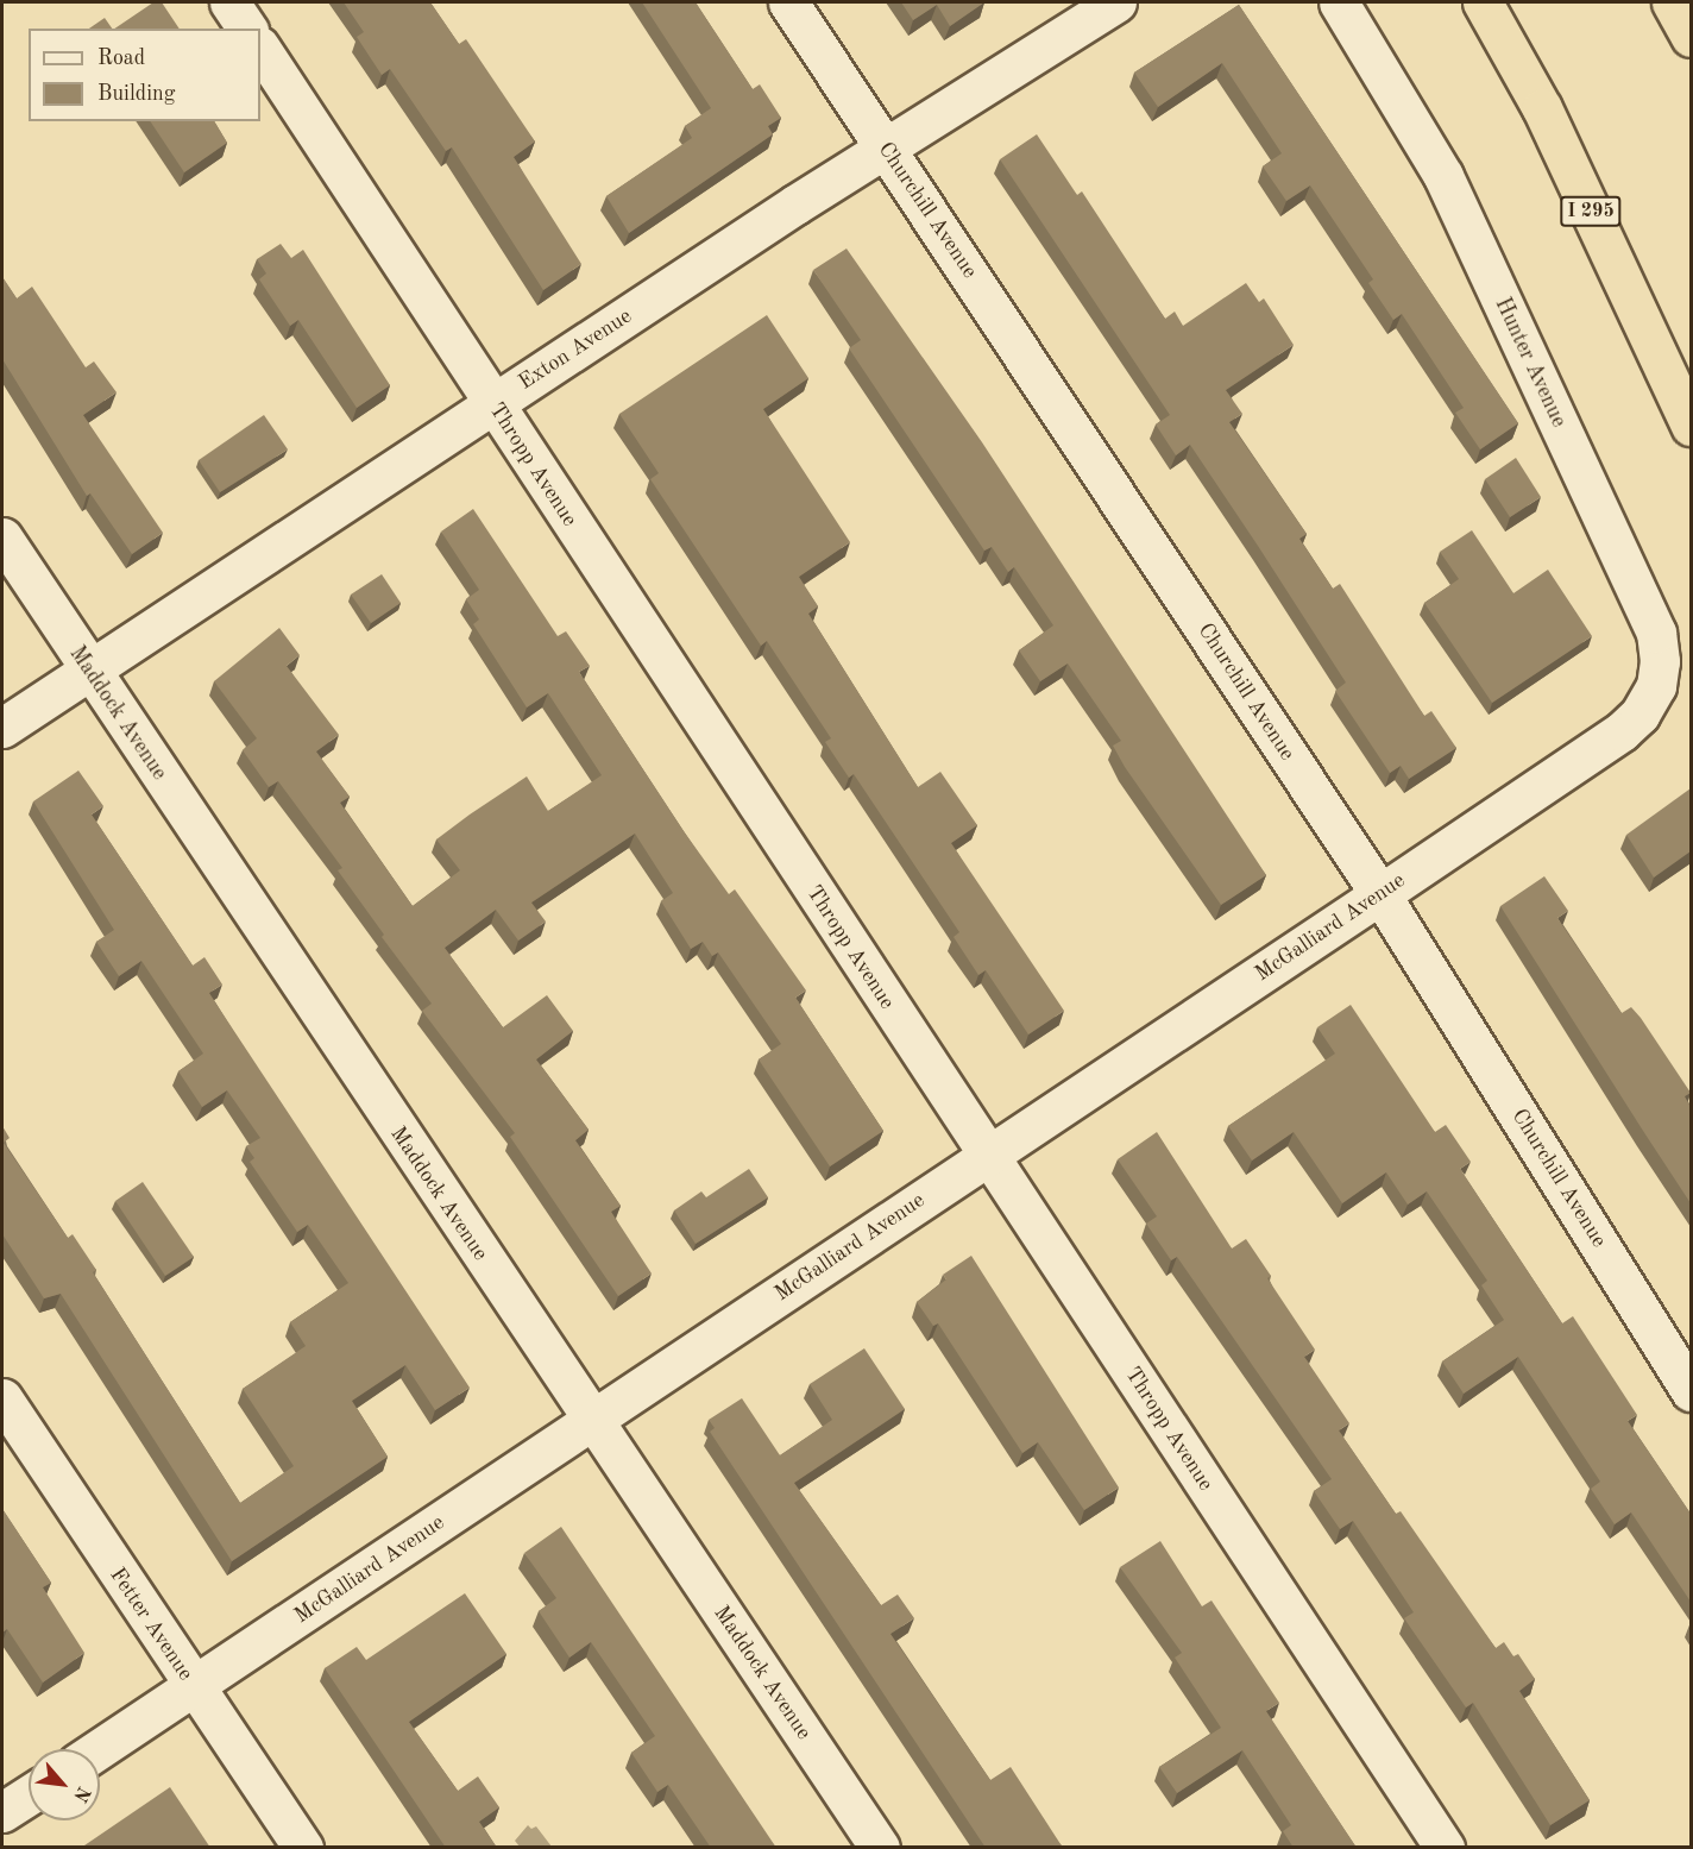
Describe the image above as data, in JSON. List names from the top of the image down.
{
  "streets": {
    "highway": ["I 295"],
    "street": [
      "Churchill Avenue",
      "Exton Avenue",
      "Hunter Avenue",
      "Thropp Avenue",
      "Maddock Avenue",
      "McGalliard Avenue",
      "Fetter Avenue"
    ]
  },
  "crossings": [
    ["Churchill Avenue", "Exton Avenue"],
    ["Churchill Avenue", "McGalliard Avenue"],
    ["Exton Avenue", "Thropp Avenue"],
    ["Exton Avenue", "Maddock Avenue"],
    ["Hunter Avenue", "McGalliard Avenue"],
    ["Thropp Avenue", "McGalliard Avenue"],
    ["Maddock Avenue", "McGalliard Avenue"],
    ["McGalliard Avenue", "Fetter Avenue"]
  ],
  "legend": ["Road", "Building"],
  "north": "bottom right"
}
